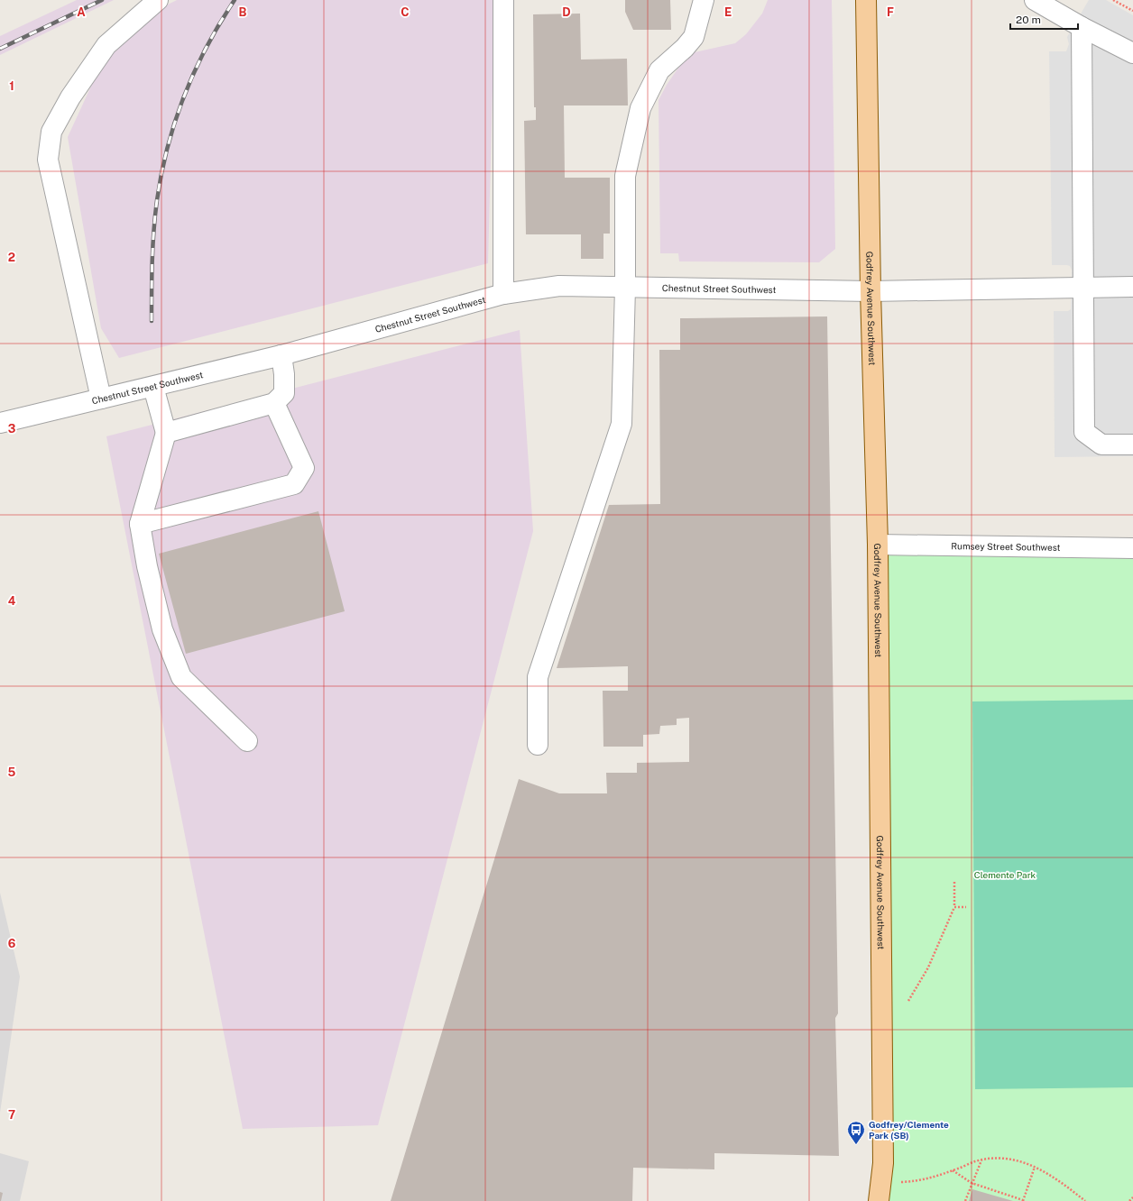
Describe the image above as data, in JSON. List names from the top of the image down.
{
  "streets": {
    "main road": ["Godfrey Avenue Southwest"],
    "street": ["Chestnut Street Southwest", "Rumsey Street Southwest"]
  },
  "crossings": [
    ["Chestnut Street Southwest", "Godfrey Avenue Southwest"],
    ["Godfrey Avenue Southwest", "Rumsey Street Southwest"]
  ],
  "parks": ["Clemente Park"],
  "places": {
    "bus stop": ["Godfrey/Clemente Park (SB)"]
  },
  "scale_bar": "20 m",
  "grid": {
    "columns": [
      "A",
      "B",
      "C",
      "D",
      "E",
      "F"
    ],
    "rows": [
      "1",
      "2",
      "3",
      "4",
      "5",
      "6",
      "7"
    ]
  }
}
